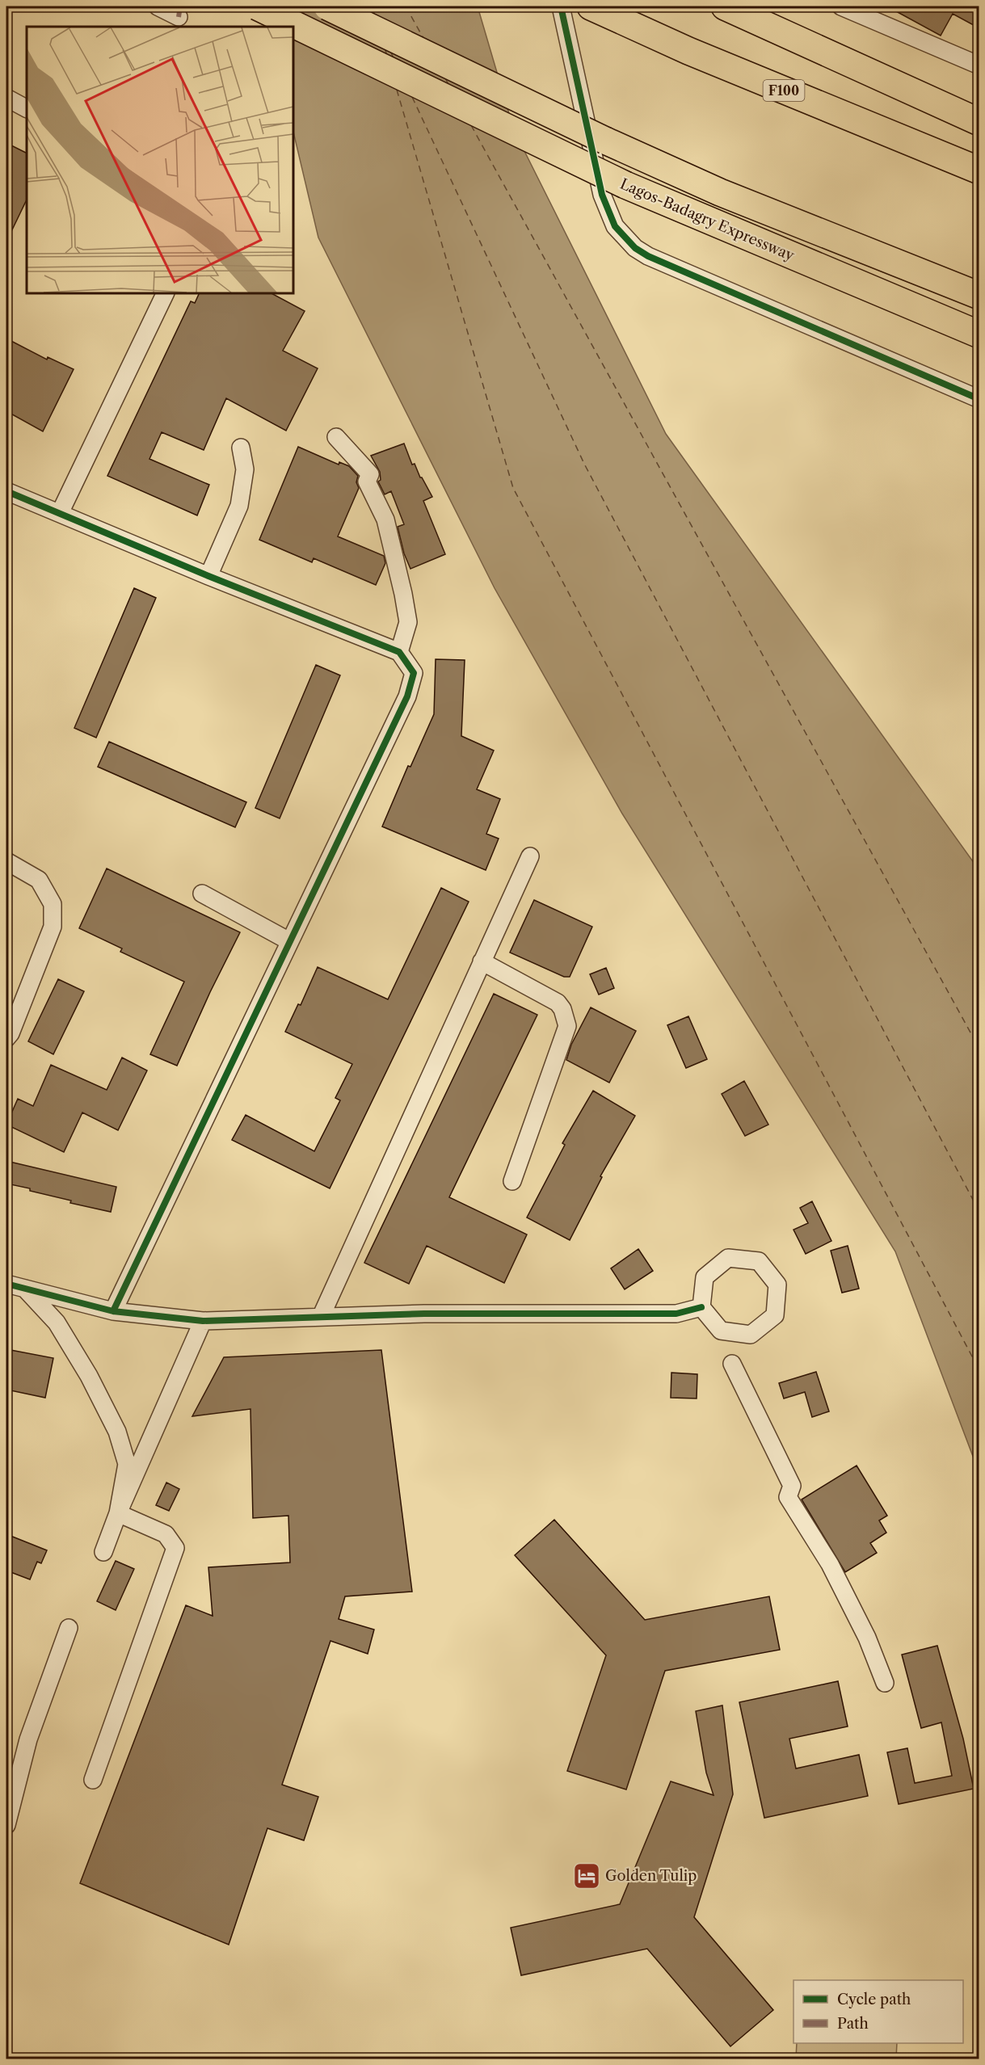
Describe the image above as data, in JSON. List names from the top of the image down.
{
  "streets": {
    "main road": ["F100", "Lagos-Badagry Expressway"]
  },
  "places": {
    "hotel": ["Golden Tulip"]
  },
  "legend": ["Cycle path", "Path"]
}
